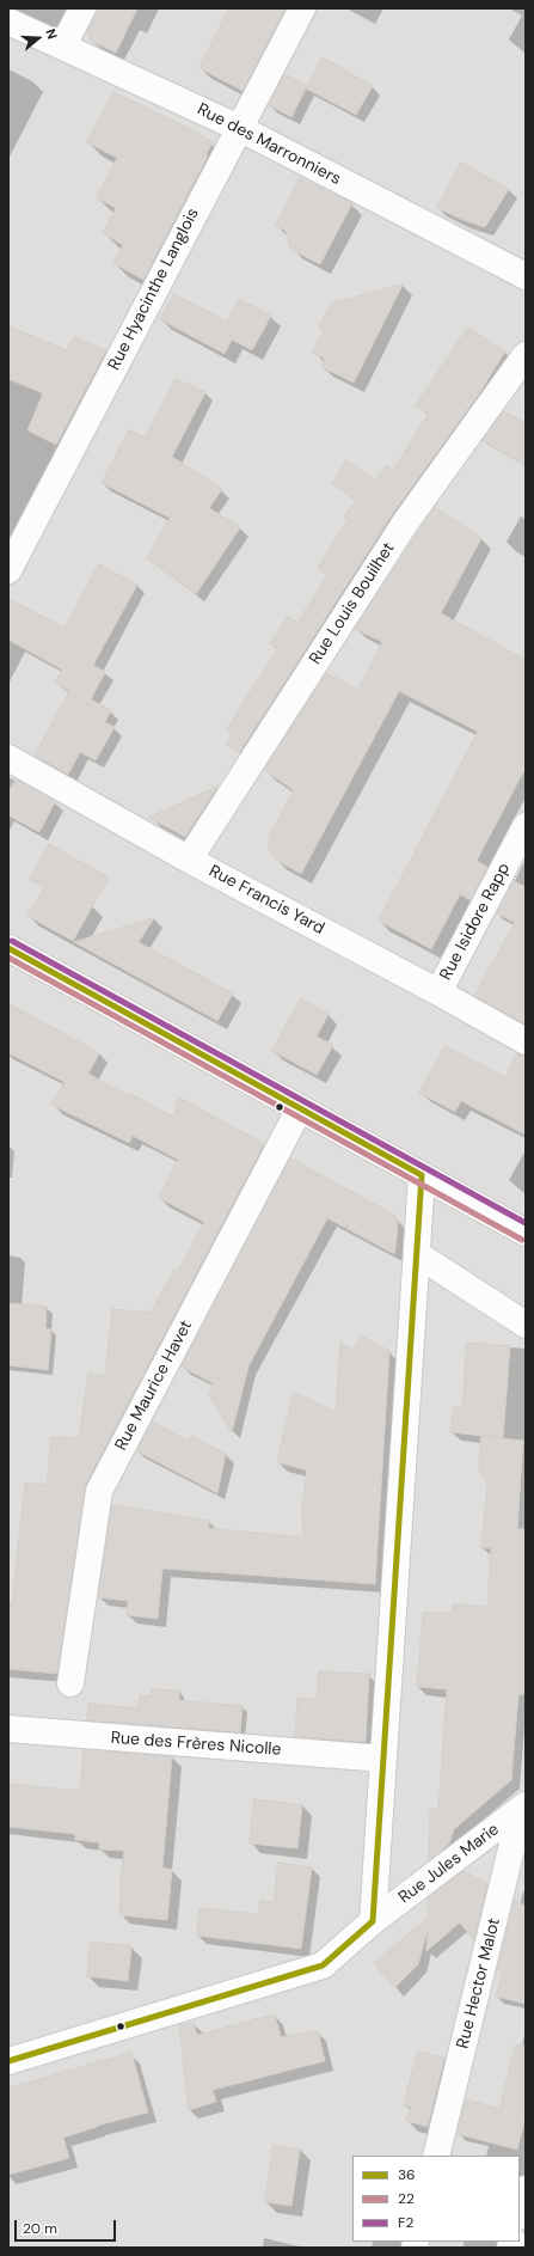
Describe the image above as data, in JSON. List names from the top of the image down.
{
  "streets": {
    "street": [
      "Rue des Marronniers",
      "Rue Hyacinthe Langlois",
      "Rue Louis Bouilhet",
      "Rue Francis Yard",
      "Rue Isidore Rapp",
      "Rue Maurice Havet",
      "Rue des Frères Nicolle",
      "Rue Jules Marie",
      "Rue Hector Malot"
    ]
  },
  "crossings": [
    ["Rue des Marronniers", "Rue Hyacinthe Langlois"],
    ["Rue Louis Bouilhet", "Rue Francis Yard"],
    ["Rue Francis Yard", "Rue Isidore Rapp"],
    ["Rue Jules Marie", "Rue Hector Malot"]
  ],
  "lines": ["transit line F2", "transit line 36", "transit line 22"],
  "legend": ["36", "22", "F2"],
  "scale_bar": "20 m",
  "north": "right"
}
